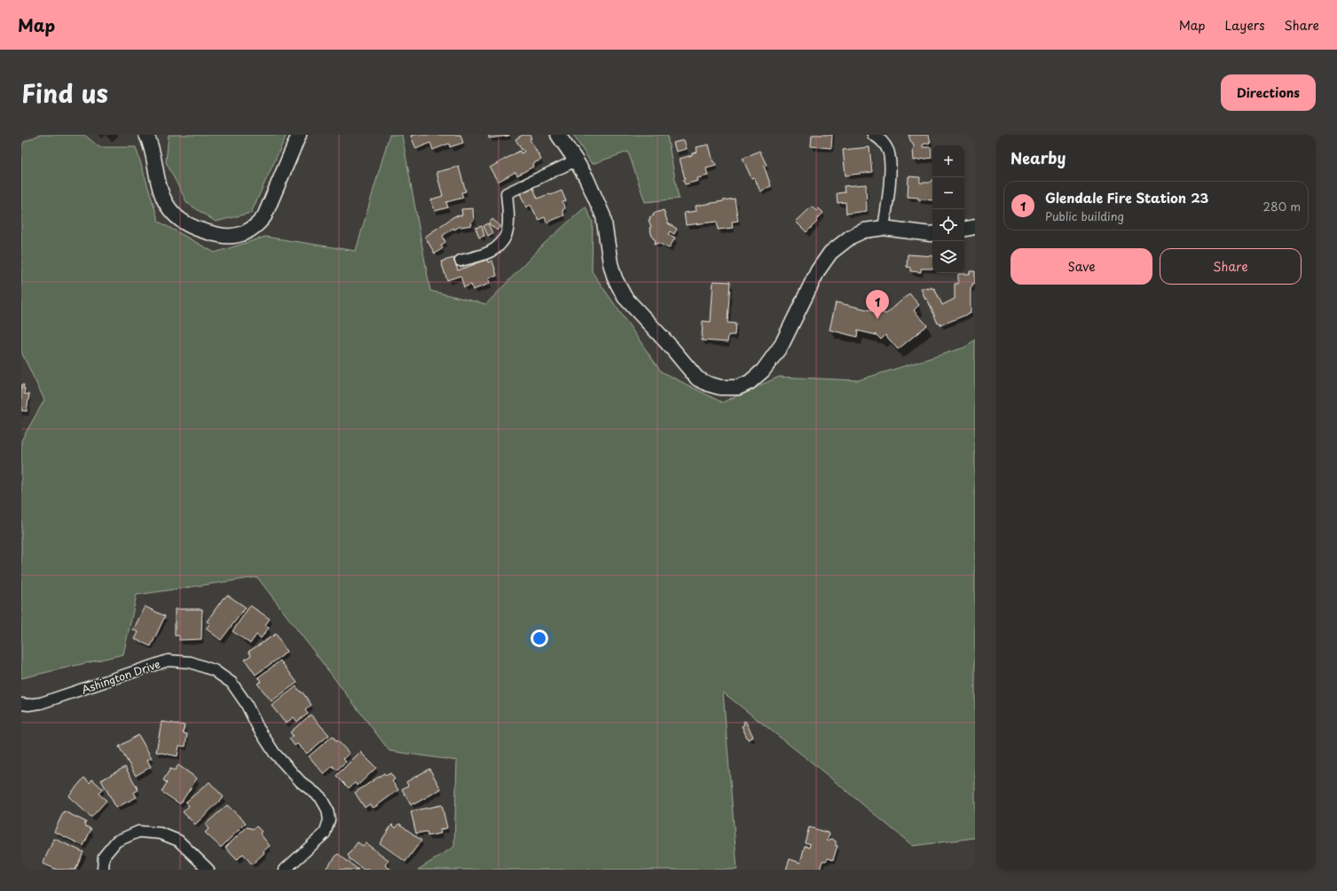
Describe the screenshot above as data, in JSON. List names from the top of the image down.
{
  "streets": {
    "street": ["Ashington Drive"]
  },
  "page": {
    "header": "Map",
    "nav": ["Map", "Layers", "Share"],
    "title": "Find us",
    "buttons": [
      "Directions",
      ["Save", "Share"]
    ],
    "heading": "Nearby",
    "map_buttons": ["+", "−"],
    "list": [
      {
        "mark": "1",
        "name": "Glendale Fire Station 23",
        "note": "Public building",
        "value": "280 m"
      }
    ],
    "pins": "1"
  }
}
